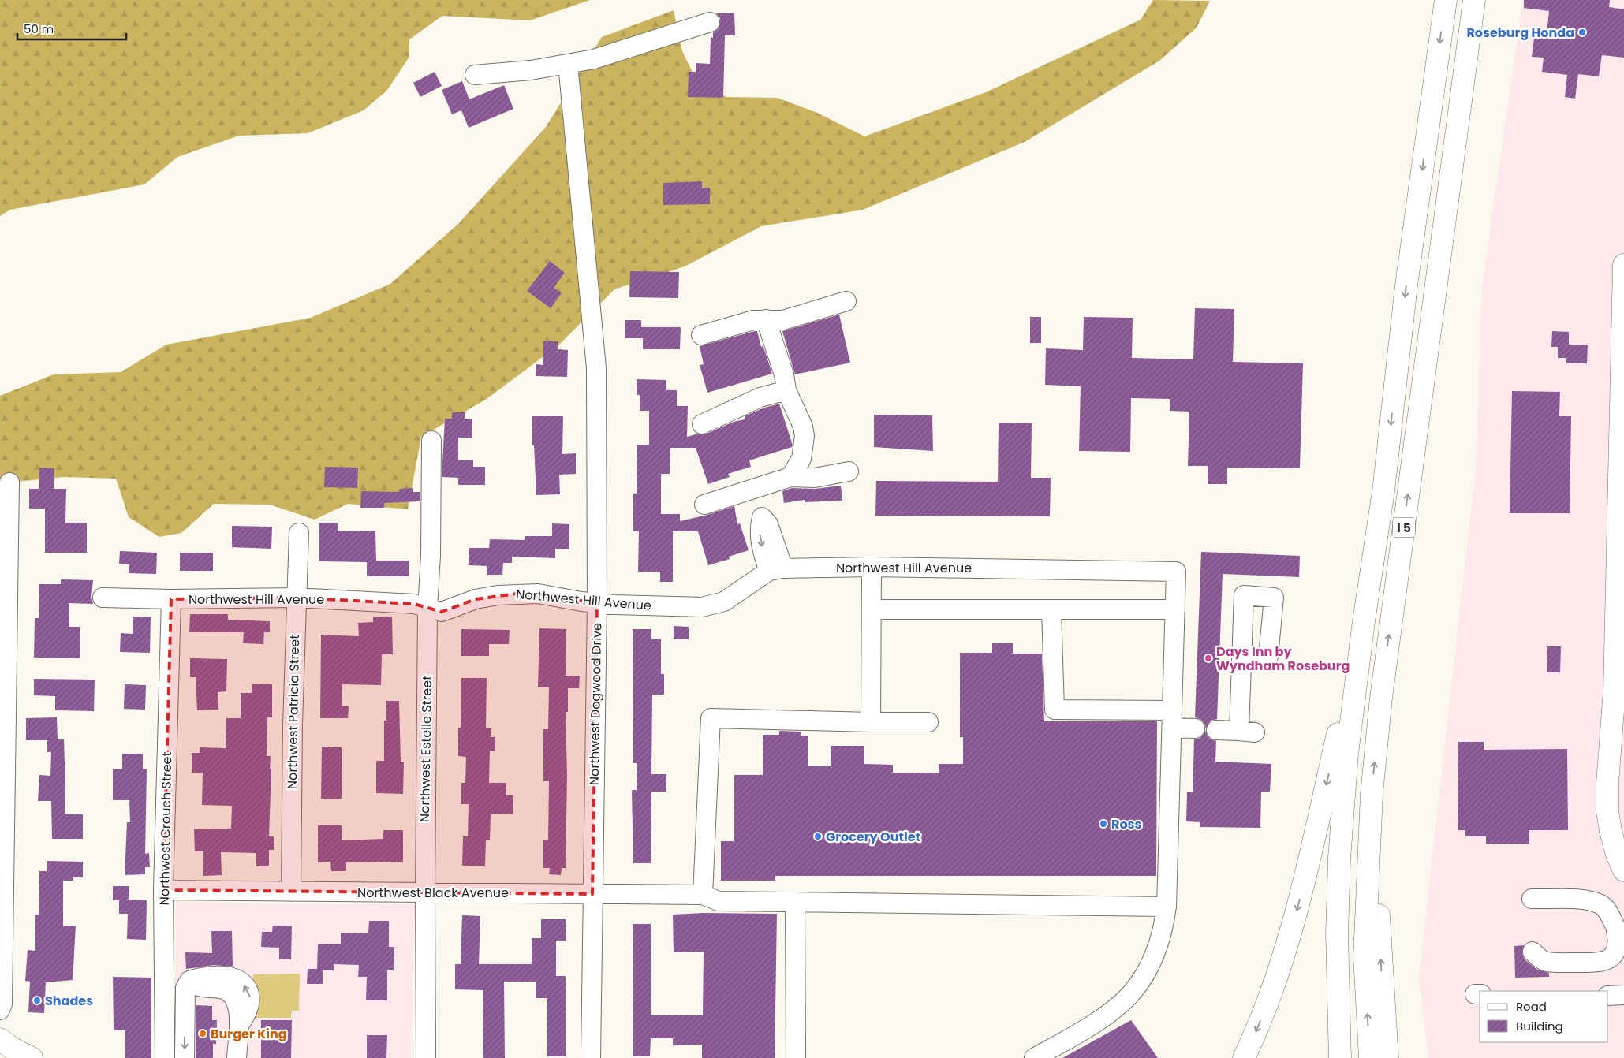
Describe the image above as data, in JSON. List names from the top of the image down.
{
  "streets": {
    "main road": ["I 5"],
    "street": [
      "Northwest Hill Avenue",
      "Northwest Dogwood Drive",
      "Northwest Patricia Street",
      "Northwest Estelle Street",
      "Northwest Crouch Street",
      "Northwest Black Avenue"
    ]
  },
  "crossings": [
    ["Northwest Hill Avenue", "Northwest Dogwood Drive"],
    ["Northwest Hill Avenue", "Northwest Patricia Street"],
    ["Northwest Hill Avenue", "Northwest Estelle Street"],
    ["Northwest Hill Avenue", "Northwest Crouch Street"],
    ["Northwest Dogwood Drive", "Northwest Black Avenue"],
    ["Northwest Patricia Street", "Northwest Black Avenue"],
    ["Northwest Estelle Street", "Northwest Black Avenue"],
    ["Northwest Crouch Street", "Northwest Black Avenue"]
  ],
  "places": [
    "Roseburg Honda",
    "Days Inn by Wyndham Roseburg",
    "Ross",
    "Grocery Outlet",
    "Shades",
    "Burger King"
  ],
  "legend": ["Road", "Building"],
  "scale_bar": "50 m"
}
